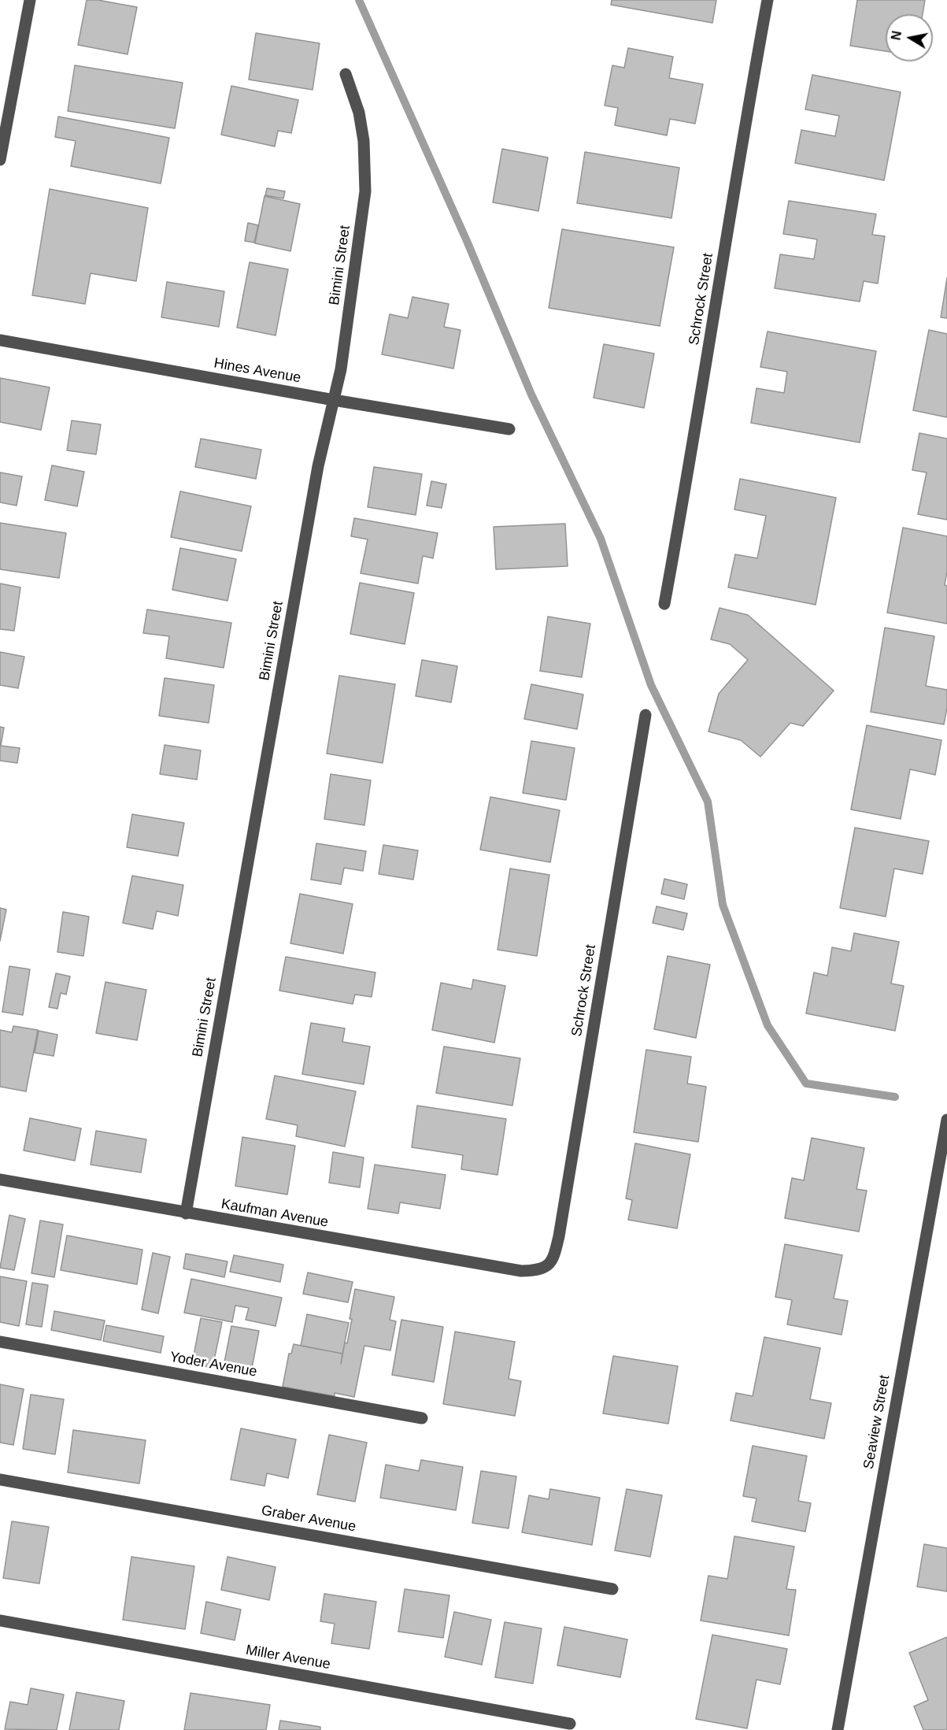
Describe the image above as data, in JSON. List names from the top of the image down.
{
  "streets": {
    "street": [
      "Bimini Street",
      "Schrock Street",
      "Hines Avenue",
      "Kaufman Avenue",
      "Yoder Avenue",
      "Seaview Street",
      "Graber Avenue",
      "Miller Avenue"
    ]
  },
  "crossings": [
    ["Bimini Street", "Hines Avenue"],
    ["Bimini Street", "Kaufman Avenue"],
    ["Schrock Street", "Kaufman Avenue"]
  ],
  "north": "left"
}
